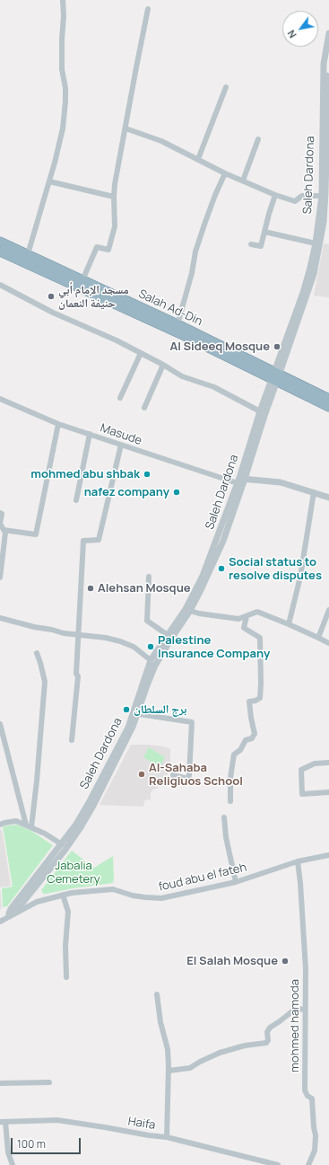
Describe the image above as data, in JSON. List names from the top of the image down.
{
  "streets": {
    "highway": ["Salah Ad-Din"],
    "street": [
      "Saleh Dardona",
      "Masude",
      "foud abu el fateh",
      "mohmed hamoda",
      "Haifa"
    ]
  },
  "crossings": [
    ["Saleh Dardona", "Salah Ad-Din"],
    ["Saleh Dardona", "Masude"],
    ["Saleh Dardona", "foud abu el fateh"],
    ["foud abu el fateh", "mohmed hamoda"]
  ],
  "parks": ["Jabalia Cemetery"],
  "places": [
    "مسجد الإمام أبي حنيفة النعمان",
    "Al Sideeq Mosque",
    "mohmed abu shbak",
    "nafez company",
    "Social status to resolve disputes",
    "Alehsan Mosque",
    "Palestine Insurance Company",
    "برج السلطان",
    "Al-Sahaba Religiuos School",
    "El Salah Mosque"
  ],
  "scale_bar": "100 m",
  "north": "bottom left"
}
